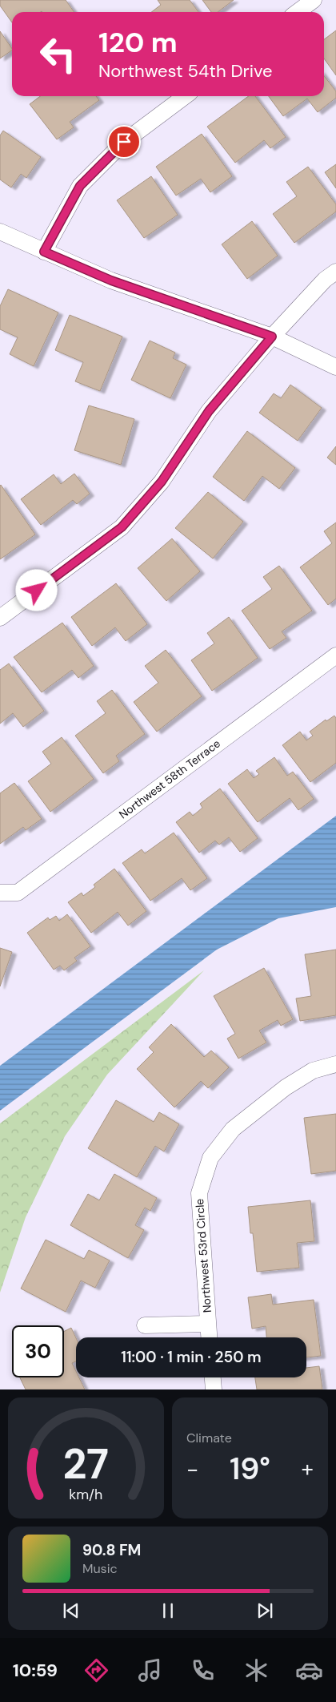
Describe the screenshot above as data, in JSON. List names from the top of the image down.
{
  "streets": {
    "street": ["Northwest 58th Terrace", "Northwest 53rd Circle"]
  },
  "page": {
    "turn": ["120 m", "Northwest 54th Drive"],
    "limit": "30",
    "trip": "11:00 · 1 min · 250 m",
    "tile": "Climate",
    "heat": ["−", "19°", "+"],
    "song": ["90.8 FM", "Music"],
    "tabs": "10:59",
    "gauge": ["27", "km/h"]
  }
}
